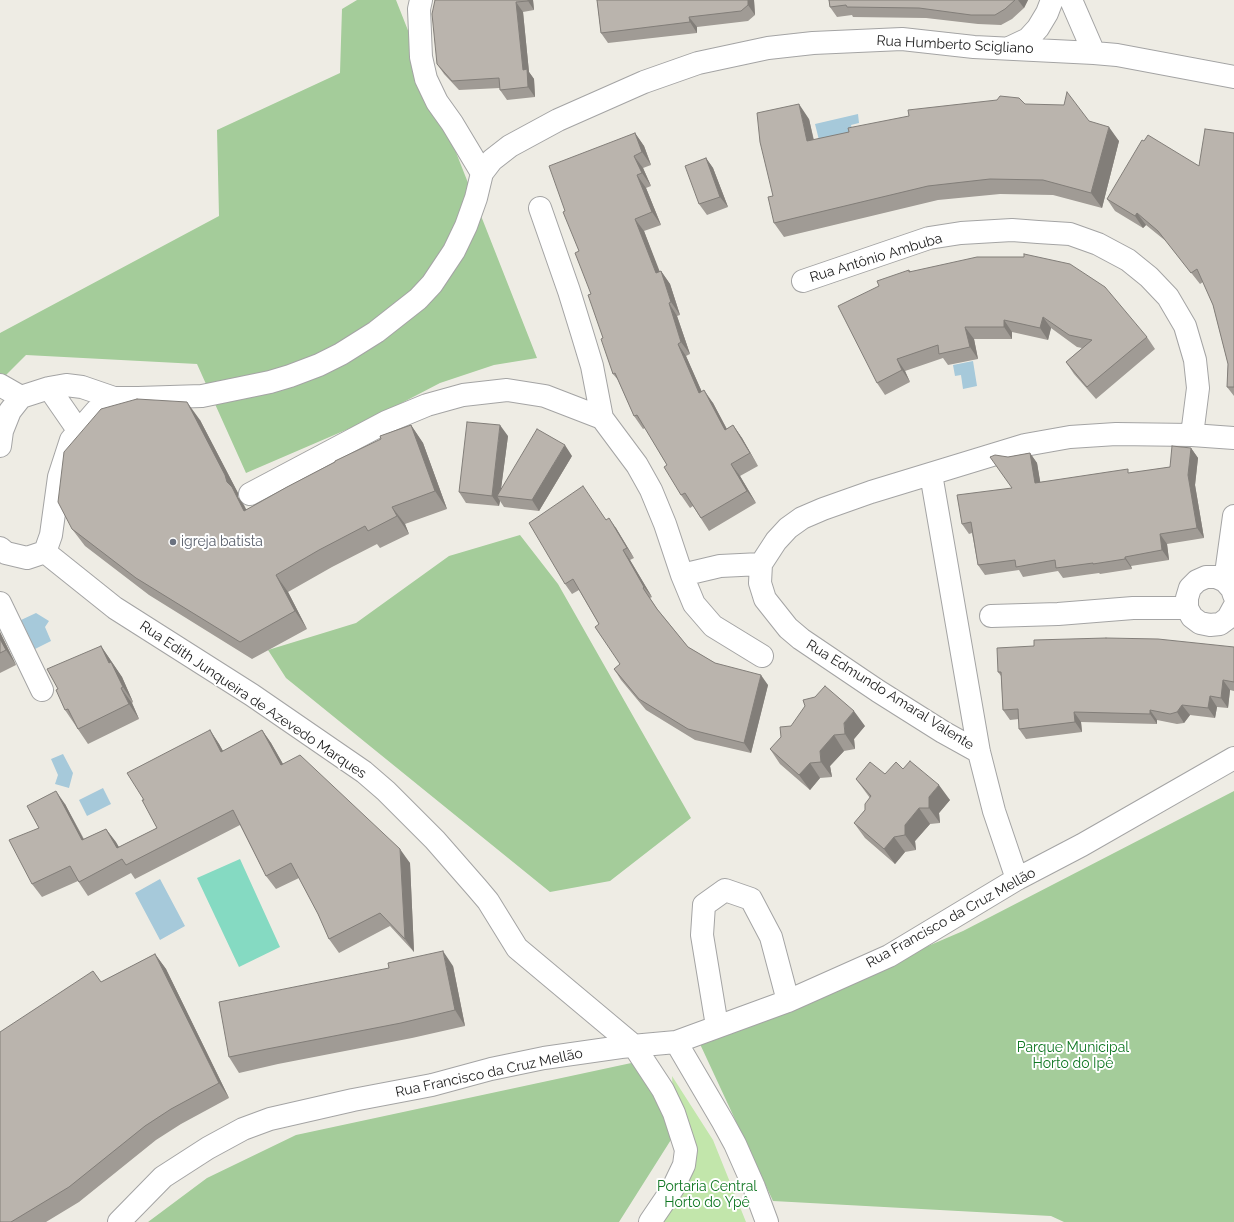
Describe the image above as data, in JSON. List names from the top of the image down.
{
  "streets": {
    "street": [
      "Rua Humberto Scigliano",
      "Rua Antônio Ambuba",
      "Rua Edmundo Amaral Valente",
      "Rua Edith Junqueira de Azevedo Marques",
      "Rua Francisco da Cruz Mellão"
    ]
  },
  "crossings": [
    ["Rua Edmundo Amaral Valente", "Rua Francisco da Cruz Mellão"],
    ["Rua Edith Junqueira de Azevedo Marques", "Rua Francisco da Cruz Mellão"]
  ],
  "parks": ["Parque Municipal Horto do Ipê", "Portaria Central Horto do Ypê"],
  "places": ["igreja batista"]
}
